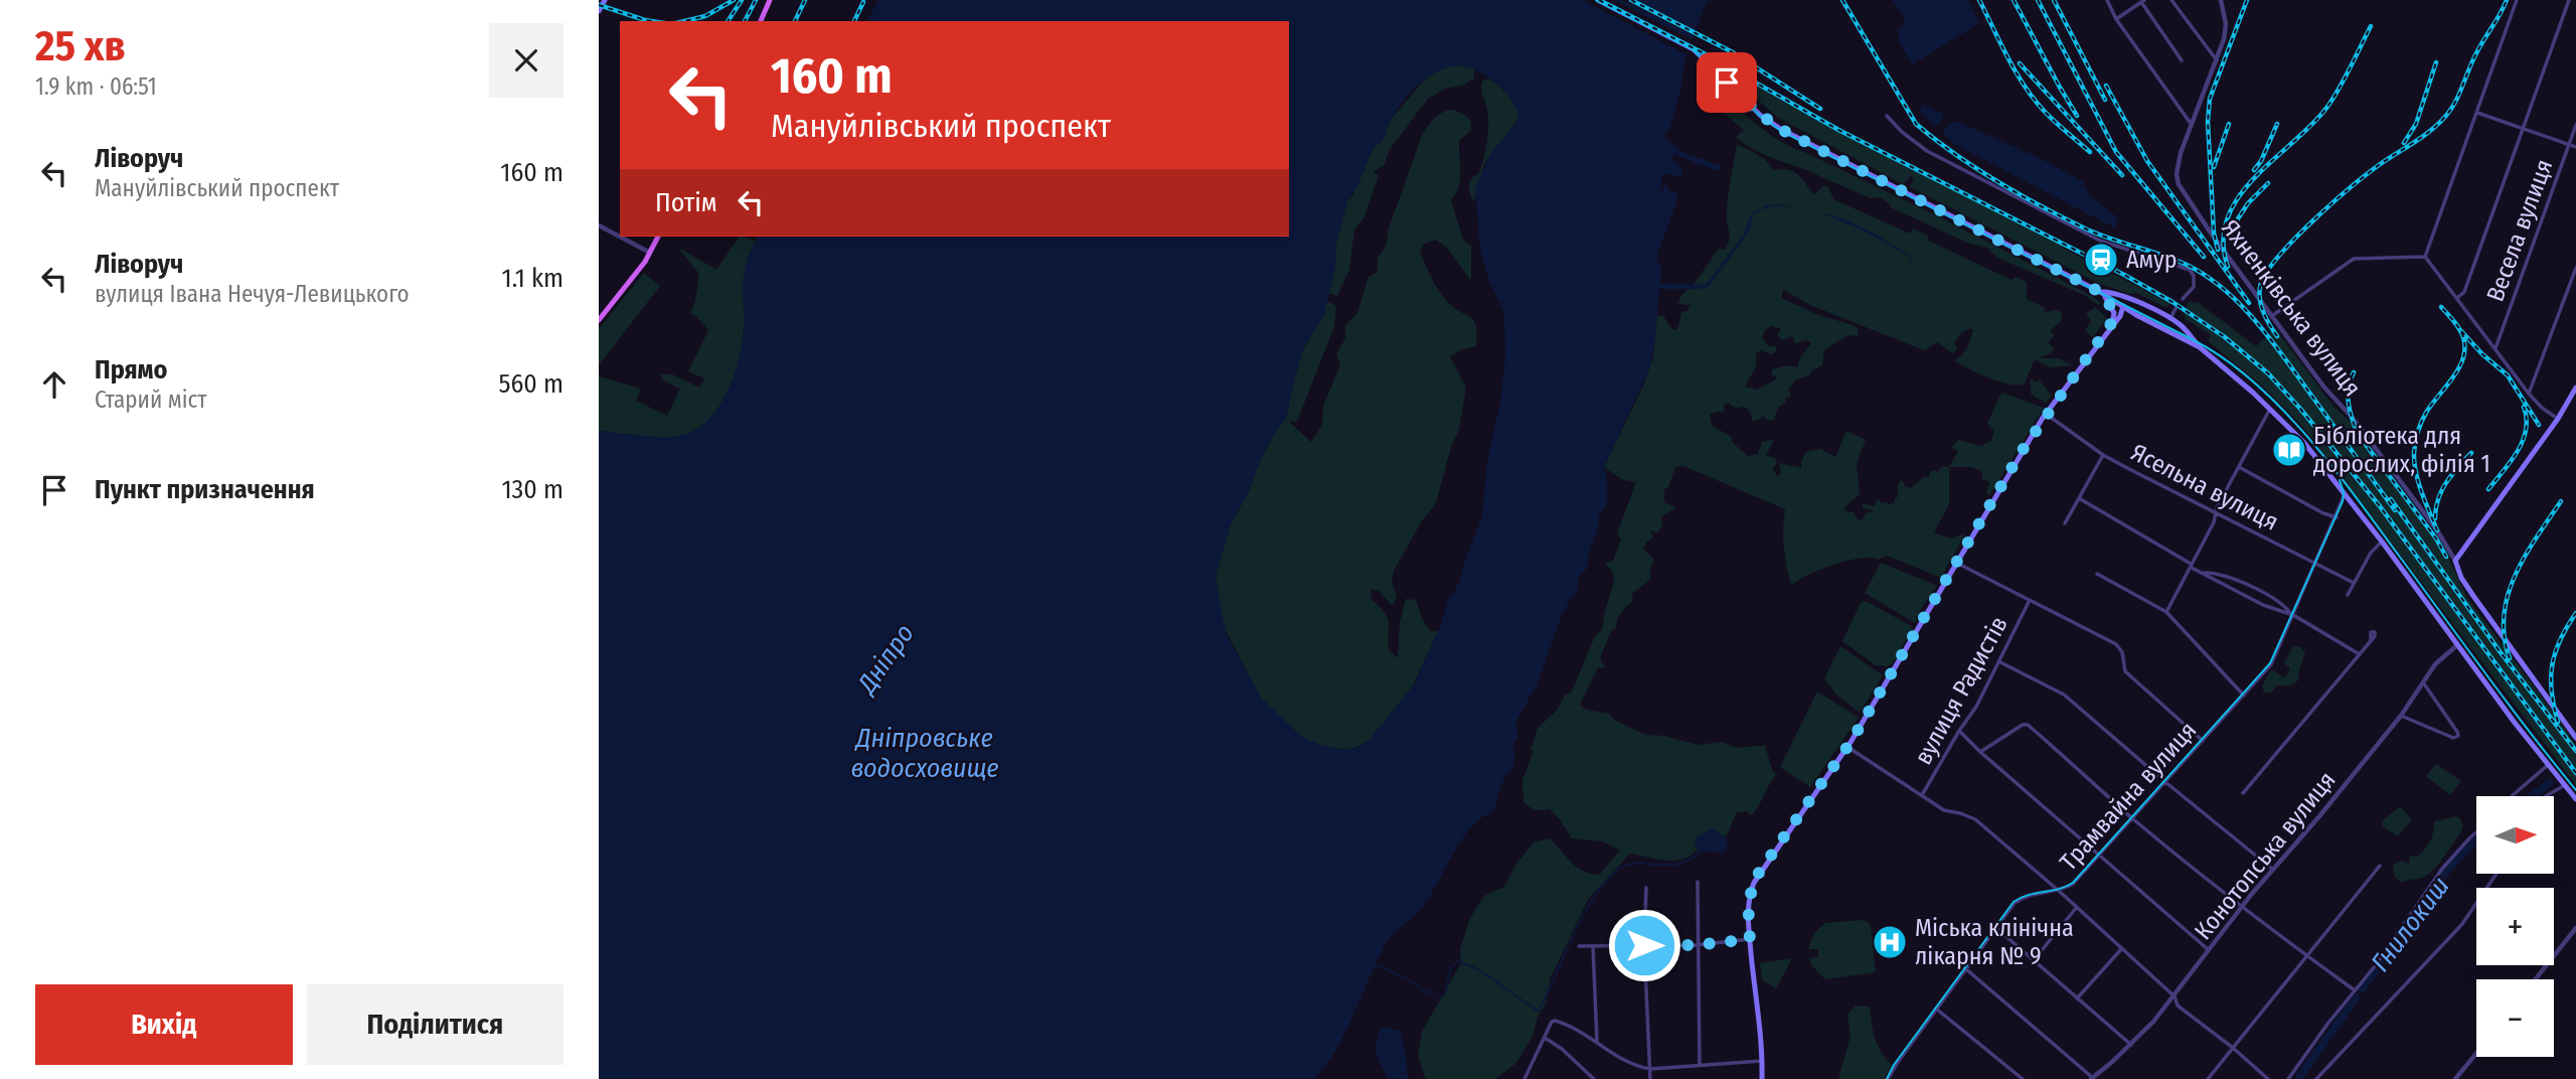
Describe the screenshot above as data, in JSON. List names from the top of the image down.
{
  "streets": {
    "main road": ["Яхненківська вулиця"],
    "street": [
      "Весела вулиця",
      "Ясельна вулиця",
      "вулиця Радистів",
      "Трамвайна вулиця",
      "Конотопська вулиця"
    ]
  },
  "crossings": [
    ["Ясельна вулиця", "Трамвайна вулиця"]
  ],
  "water": ["Дніпро", "Дніпровське водосховище", "Гнилокиш"],
  "places": {
    "station": ["Амур"],
    "library": ["Бiблiотека для дорослих, фiлiя 1"],
    "hospital": ["Міська клінічна лікарня № 9"]
  },
  "north": "right",
  "page": {
    "heading": ["25 хв", "1.9 km · 06:51"],
    "turn": ["160 m", "Мануйлівський проспект"],
    "list": [
      {
        "name": "Ліворуч",
        "note": "Мануйлівський проспект",
        "value": "160 m"
      },
      {
        "name": "Ліворуч",
        "note": "вулиця Івана Нечуя-Левицького",
        "value": "1.1 km"
      },
      {
        "name": "Прямо",
        "note": "Старий міст",
        "value": "560 m"
      },
      {
        "name": "Пункт призначення",
        "value": "130 m"
      }
    ],
    "then": "Потім",
    "map_buttons": ["+", "−"],
    "buttons": ["Вихід", "Поділитися"]
  }
}
